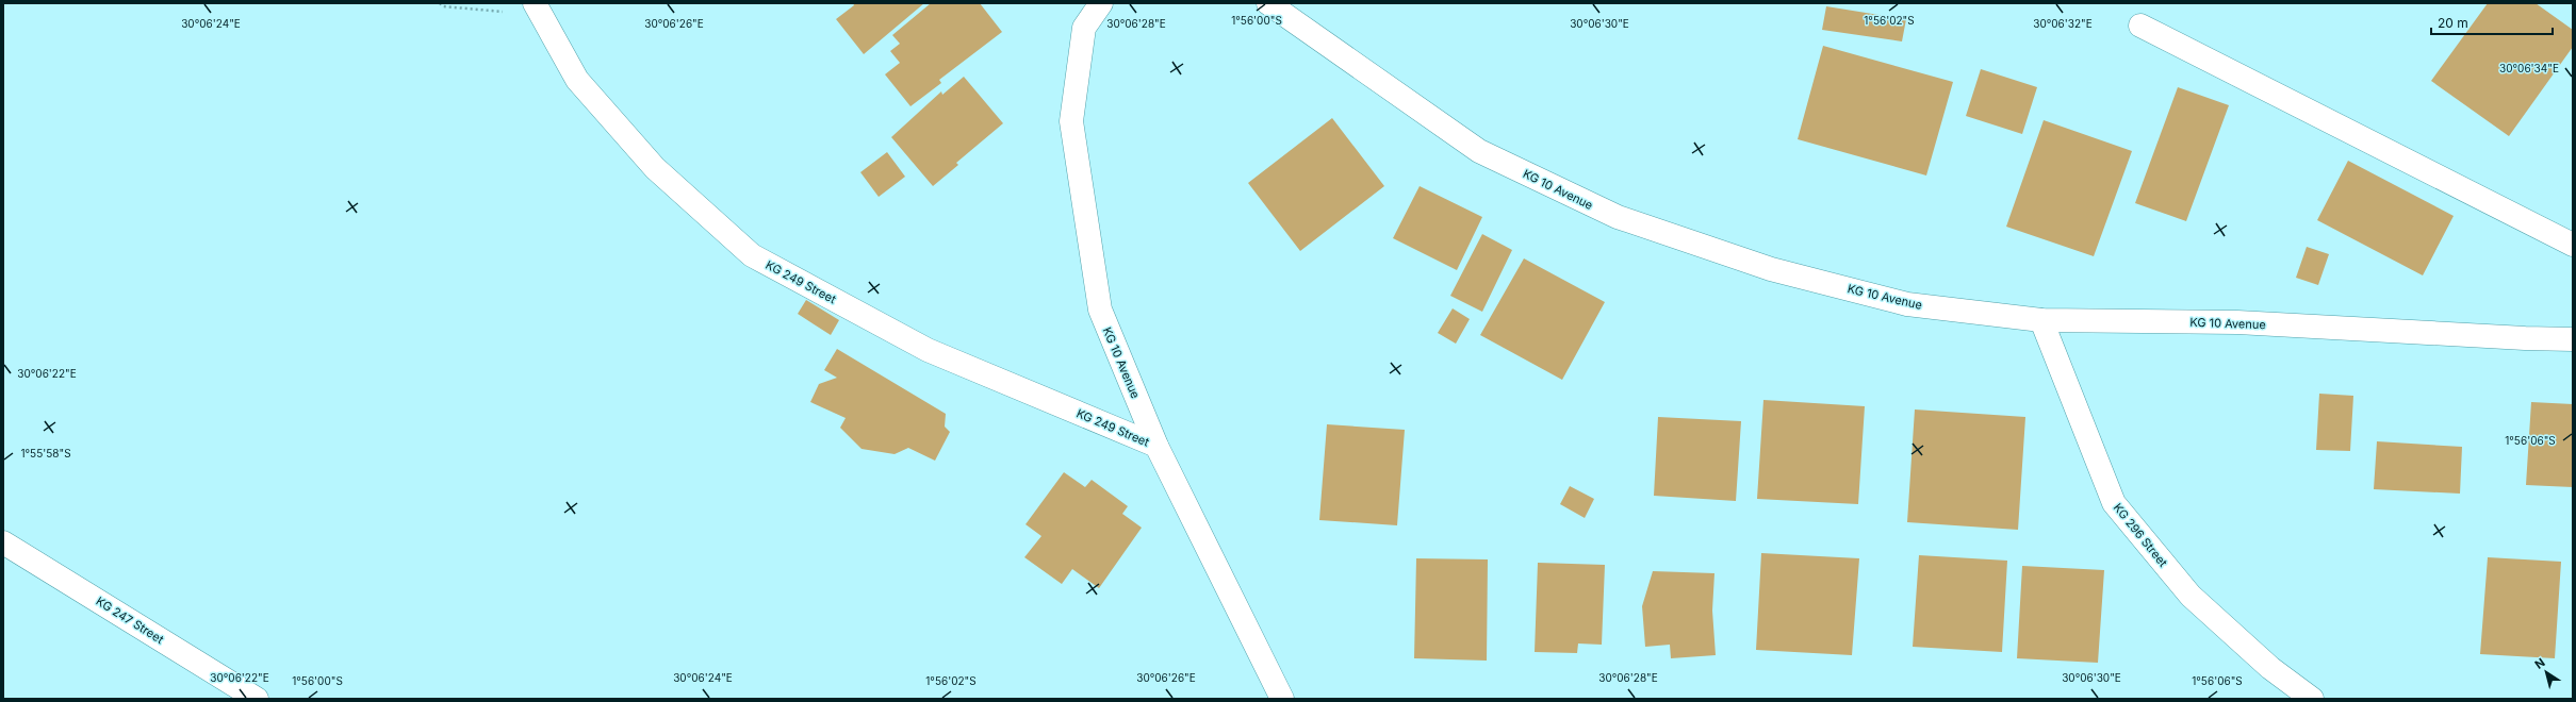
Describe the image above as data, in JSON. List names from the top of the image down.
{
  "streets": {
    "street": [
      "KG 10 Avenue",
      "KG 249 Street",
      "KG 296 Street",
      "KG 247 Street"
    ]
  },
  "crossings": [
    ["KG 10 Avenue", "KG 249 Street"],
    ["KG 10 Avenue", "KG 296 Street"]
  ],
  "scale_bar": "20 m",
  "north": "top left",
  "coordinates": [
    "1°56'00\"S",
    "1°56'02\"S",
    "30°06'24\"E",
    "30°06'26\"E",
    "30°06'28\"E",
    "30°06'30\"E",
    "30°06'32\"E",
    "30°06'34\"E",
    "30°06'22\"E",
    "1°56'06\"S",
    "1°55'58\"S"
  ]
}
